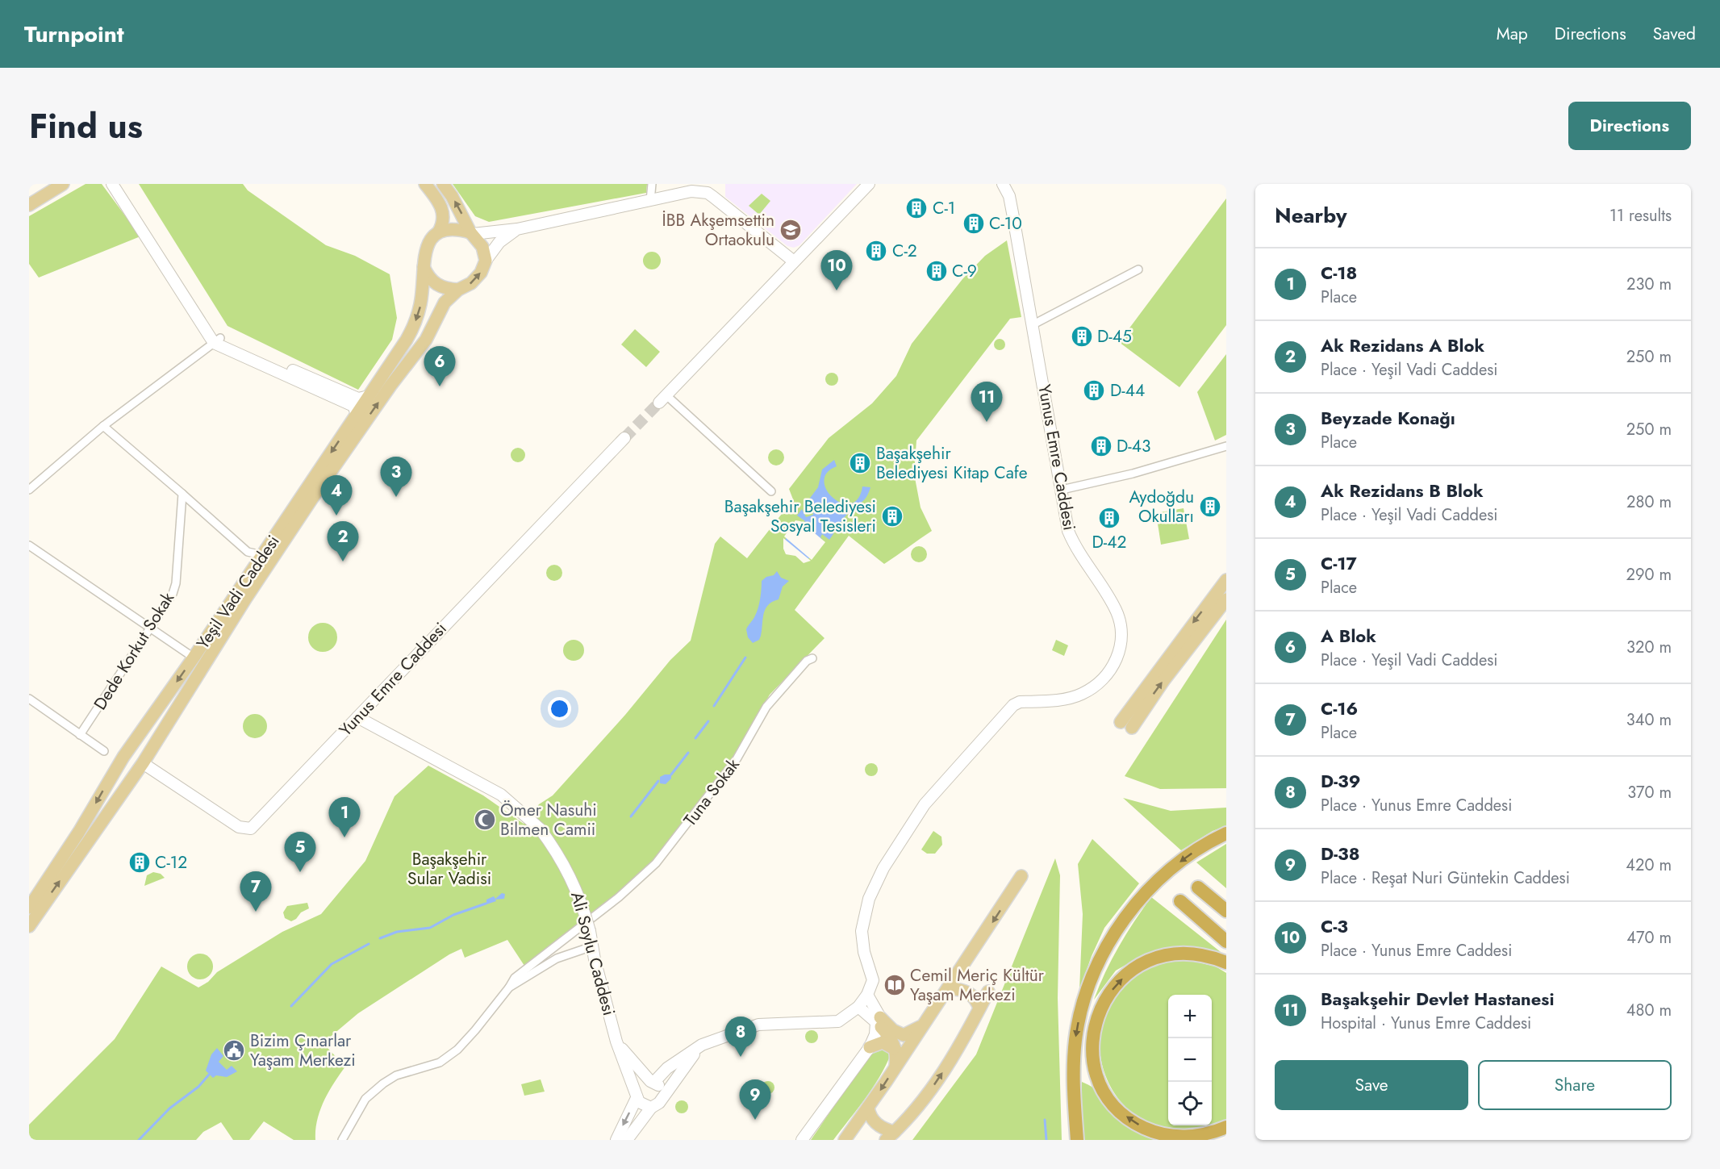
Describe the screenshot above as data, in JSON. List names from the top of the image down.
{
  "streets": {
    "main road": ["Yeşil Vadi Caddesi"],
    "street": [
      "Yunus Emre Caddesi",
      "Dede Korkut Sokak",
      "Tuna Sokak",
      "Ali Soylu Caddesi"
    ]
  },
  "crossings": [
    ["Yunus Emre Caddesi", "Yeşil Vadi Caddesi"],
    ["Yunus Emre Caddesi", "Ali Soylu Caddesi"]
  ],
  "parks": ["Başakşehir Sular Vadisi"],
  "places": {
    "building": [
      "C-1",
      "C-10",
      "C-2",
      "C-9",
      "D-45",
      "D-44",
      "D-43",
      "Başakşehir Belediyesi Kitap Cafe",
      "Aydoğdu Okulları",
      "Başakşehir Belediyesi Sosyal Tesisleri",
      "D-42",
      "C-12"
    ],
    "school or university": ["İBB Akşemsettin Ortaokulu"],
    "mosque": ["Ömer Nasuhi Bilmen Camii"],
    "library": ["Cemil Meriç Kültür Yaşam Merkezi"],
    "public building": ["Bizim Çınarlar Yaşam Merkezi"]
  },
  "page": {
    "header": "Turnpoint",
    "nav": ["Map", "Directions", "Saved"],
    "title": "Find us",
    "buttons": [
      "Directions",
      ["Save", "Share"]
    ],
    "heading": ["Nearby", "11 results"],
    "list": [
      {
        "mark": "1",
        "name": "C-18",
        "note": "Place",
        "value": "230 m"
      },
      {
        "mark": "2",
        "name": "Ak Rezidans A Blok",
        "note": "Place · Yeşil Vadi Caddesi",
        "value": "250 m"
      },
      {
        "mark": "3",
        "name": "Beyzade Konağı",
        "note": "Place",
        "value": "250 m"
      },
      {
        "mark": "4",
        "name": "Ak Rezidans B Blok",
        "note": "Place · Yeşil Vadi Caddesi",
        "value": "280 m"
      },
      {
        "mark": "5",
        "name": "C-17",
        "note": "Place",
        "value": "290 m"
      },
      {
        "mark": "6",
        "name": "A Blok",
        "note": "Place · Yeşil Vadi Caddesi",
        "value": "320 m"
      },
      {
        "mark": "7",
        "name": "C-16",
        "note": "Place",
        "value": "340 m"
      },
      {
        "mark": "8",
        "name": "D-39",
        "note": "Place · Yunus Emre Caddesi",
        "value": "370 m"
      },
      {
        "mark": "9",
        "name": "D-38",
        "note": "Place · Reşat Nuri Güntekin Caddesi",
        "value": "420 m"
      },
      {
        "mark": "10",
        "name": "C-3",
        "note": "Place · Yunus Emre Caddesi",
        "value": "470 m"
      },
      {
        "mark": "11",
        "name": "Başakşehir Devlet Hastanesi",
        "note": "Hospital · Yunus Emre Caddesi",
        "value": "480 m"
      }
    ],
    "pins": [
      "10",
      "6",
      "11",
      "3",
      "4",
      "2",
      "1",
      "5",
      "7",
      "8",
      "9"
    ],
    "map_buttons": ["+", "−"]
  }
}
